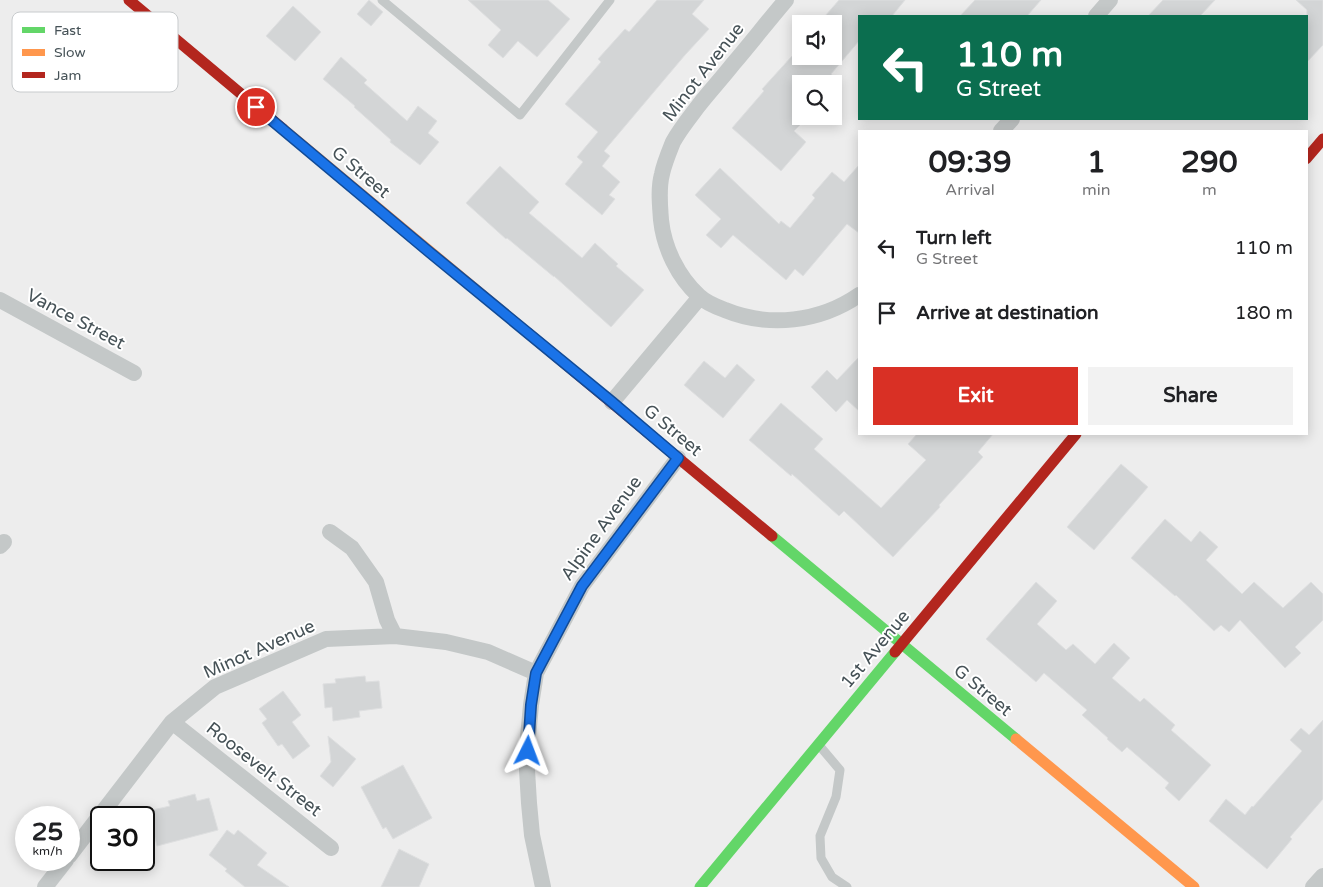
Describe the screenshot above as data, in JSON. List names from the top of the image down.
{
  "streets": {
    "street": [
      "Minot Avenue",
      "G Street",
      "Vance Street",
      "Alpine Avenue",
      "1st Avenue",
      "Roosevelt Street"
    ]
  },
  "crossings": [
    ["Minot Avenue", "Alpine Avenue"],
    ["Minot Avenue", "Roosevelt Street"],
    ["G Street", "Alpine Avenue"],
    ["G Street", "1st Avenue"]
  ],
  "legend": ["Fast", "Slow", "Jam"],
  "page": {
    "turn": ["110 m", "G Street"],
    "eta": [
      "09:39",
      "Arrival",
      "1",
      "min",
      "290",
      "m"
    ],
    "list": [
      {
        "name": "Turn left",
        "note": "G Street",
        "value": "110 m"
      },
      {
        "name": "Arrive at destination",
        "value": "180 m"
      }
    ],
    "buttons": ["Exit", "Share"],
    "speed": "25 km/h",
    "limit": "30"
  }
}
